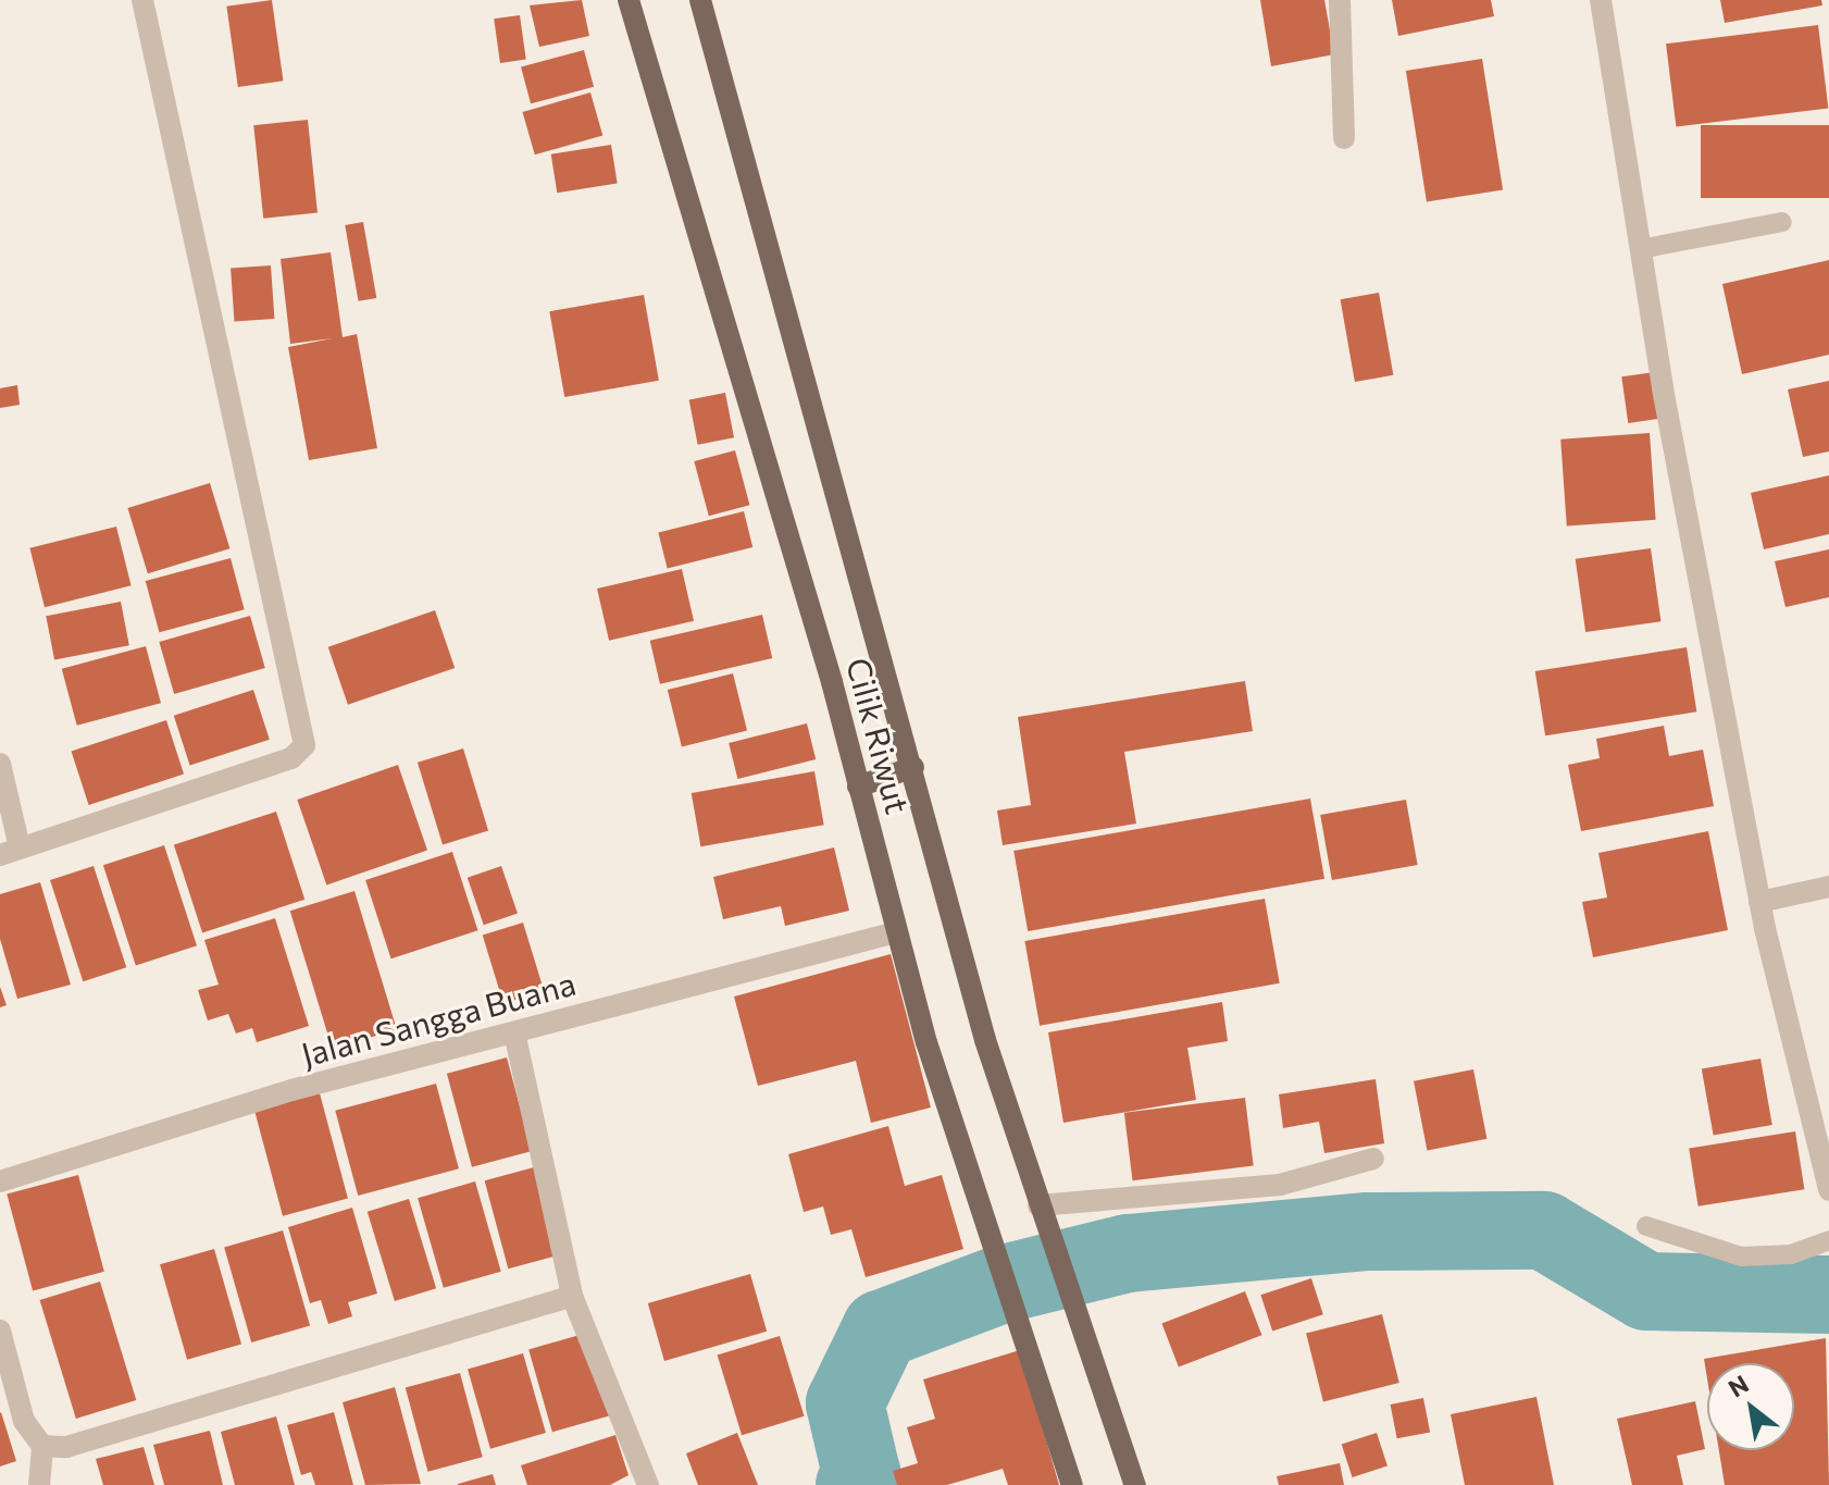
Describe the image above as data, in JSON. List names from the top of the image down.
{
  "streets": {
    "main road": ["Cilik Riwut"],
    "street": ["Jalan Sangga Buana"]
  },
  "crossings": [
    ["Cilik Riwut", "Jalan Sangga Buana"]
  ],
  "north": "top left"
}
